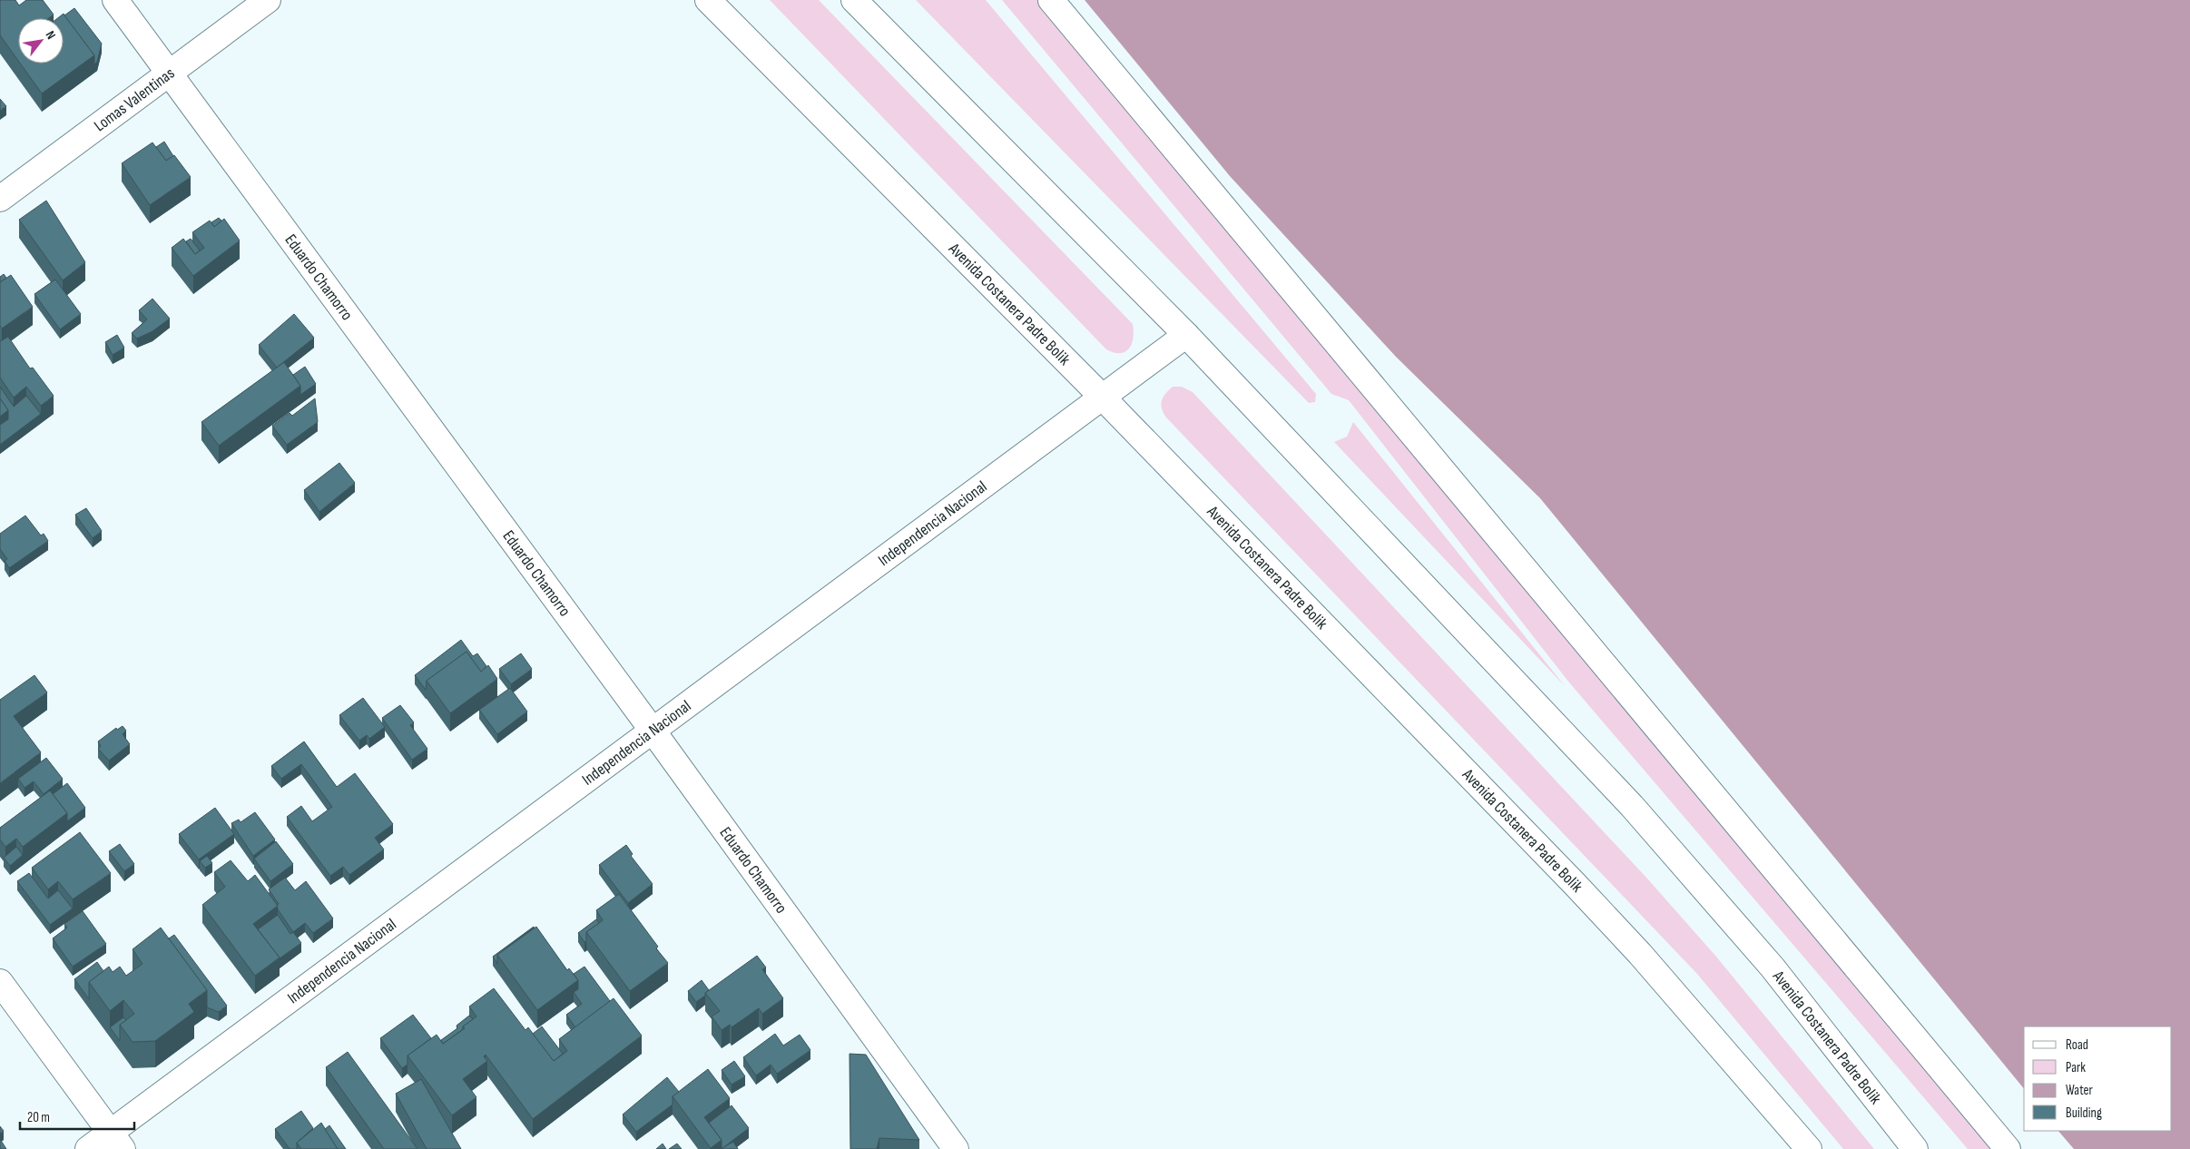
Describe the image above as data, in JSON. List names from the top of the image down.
{
  "streets": {
    "street": [
      "Lomas Valentinas",
      "Eduardo Chamorro",
      "Avenida Costanera Padre Bolik",
      "Independencia Nacional"
    ]
  },
  "crossings": [
    ["Lomas Valentinas", "Eduardo Chamorro"],
    ["Eduardo Chamorro", "Independencia Nacional"],
    ["Avenida Costanera Padre Bolik", "Independencia Nacional"]
  ],
  "legend": [
    "Road",
    "Park",
    "Water",
    "Building"
  ],
  "scale_bar": "20 m",
  "north": "top right"
}
